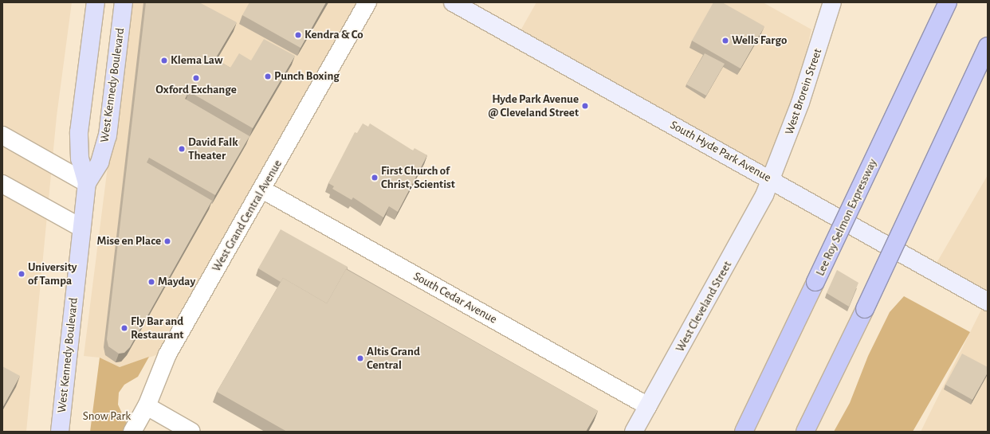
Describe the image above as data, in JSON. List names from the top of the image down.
{
  "streets": {
    "highway": ["Lee Roy Selmon Expressway"],
    "main road": ["West Kennedy Boulevard"],
    "street": [
      "West Brorein Street",
      "South Hyde Park Avenue",
      "West Grand Central Avenue",
      "South Cedar Avenue",
      "West Cleveland Street"
    ]
  },
  "crossings": [
    ["West Brorein Street", "South Hyde Park Avenue"],
    ["West Brorein Street", "West Cleveland Street"],
    ["South Hyde Park Avenue", "West Cleveland Street"],
    ["West Grand Central Avenue", "South Cedar Avenue"],
    ["South Cedar Avenue", "West Cleveland Street"]
  ],
  "parks": ["Snow Park"],
  "places": [
    "Kendra & Co",
    "Wells Fargo",
    "Klema Law",
    "Punch Boxing",
    "Oxford Exchange",
    "Hyde Park Avenue @ Cleveland Street",
    "David Falk Theater",
    "First Church of Christ, Scientist",
    "Mise en Place",
    "University of Tampa",
    "Mayday",
    "Fly Bar and Restaurant",
    "Altis Grand Central"
  ]
}
